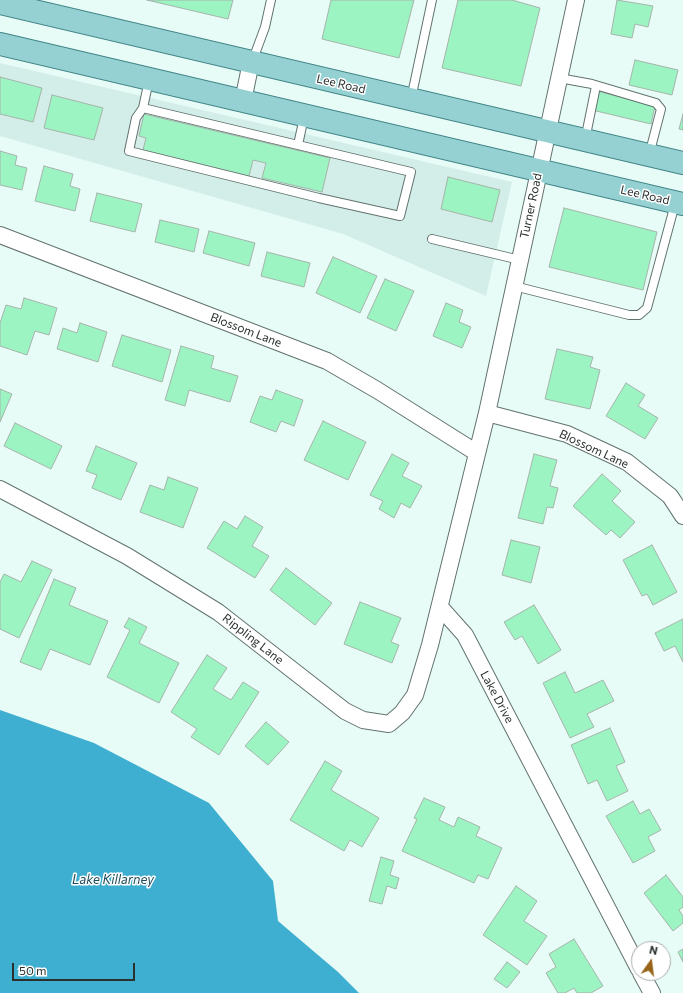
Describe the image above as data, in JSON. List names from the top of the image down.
{
  "streets": {
    "main road": ["Lee Road"],
    "street": [
      "Turner Road",
      "Blossom Lane",
      "Rippling Lane",
      "Lake Drive"
    ]
  },
  "crossings": [
    ["Lee Road", "Turner Road"],
    ["Turner Road", "Blossom Lane"],
    ["Rippling Lane", "Lake Drive"]
  ],
  "water": ["Lake Killarney"],
  "scale_bar": "50 m",
  "north": "top"
}
